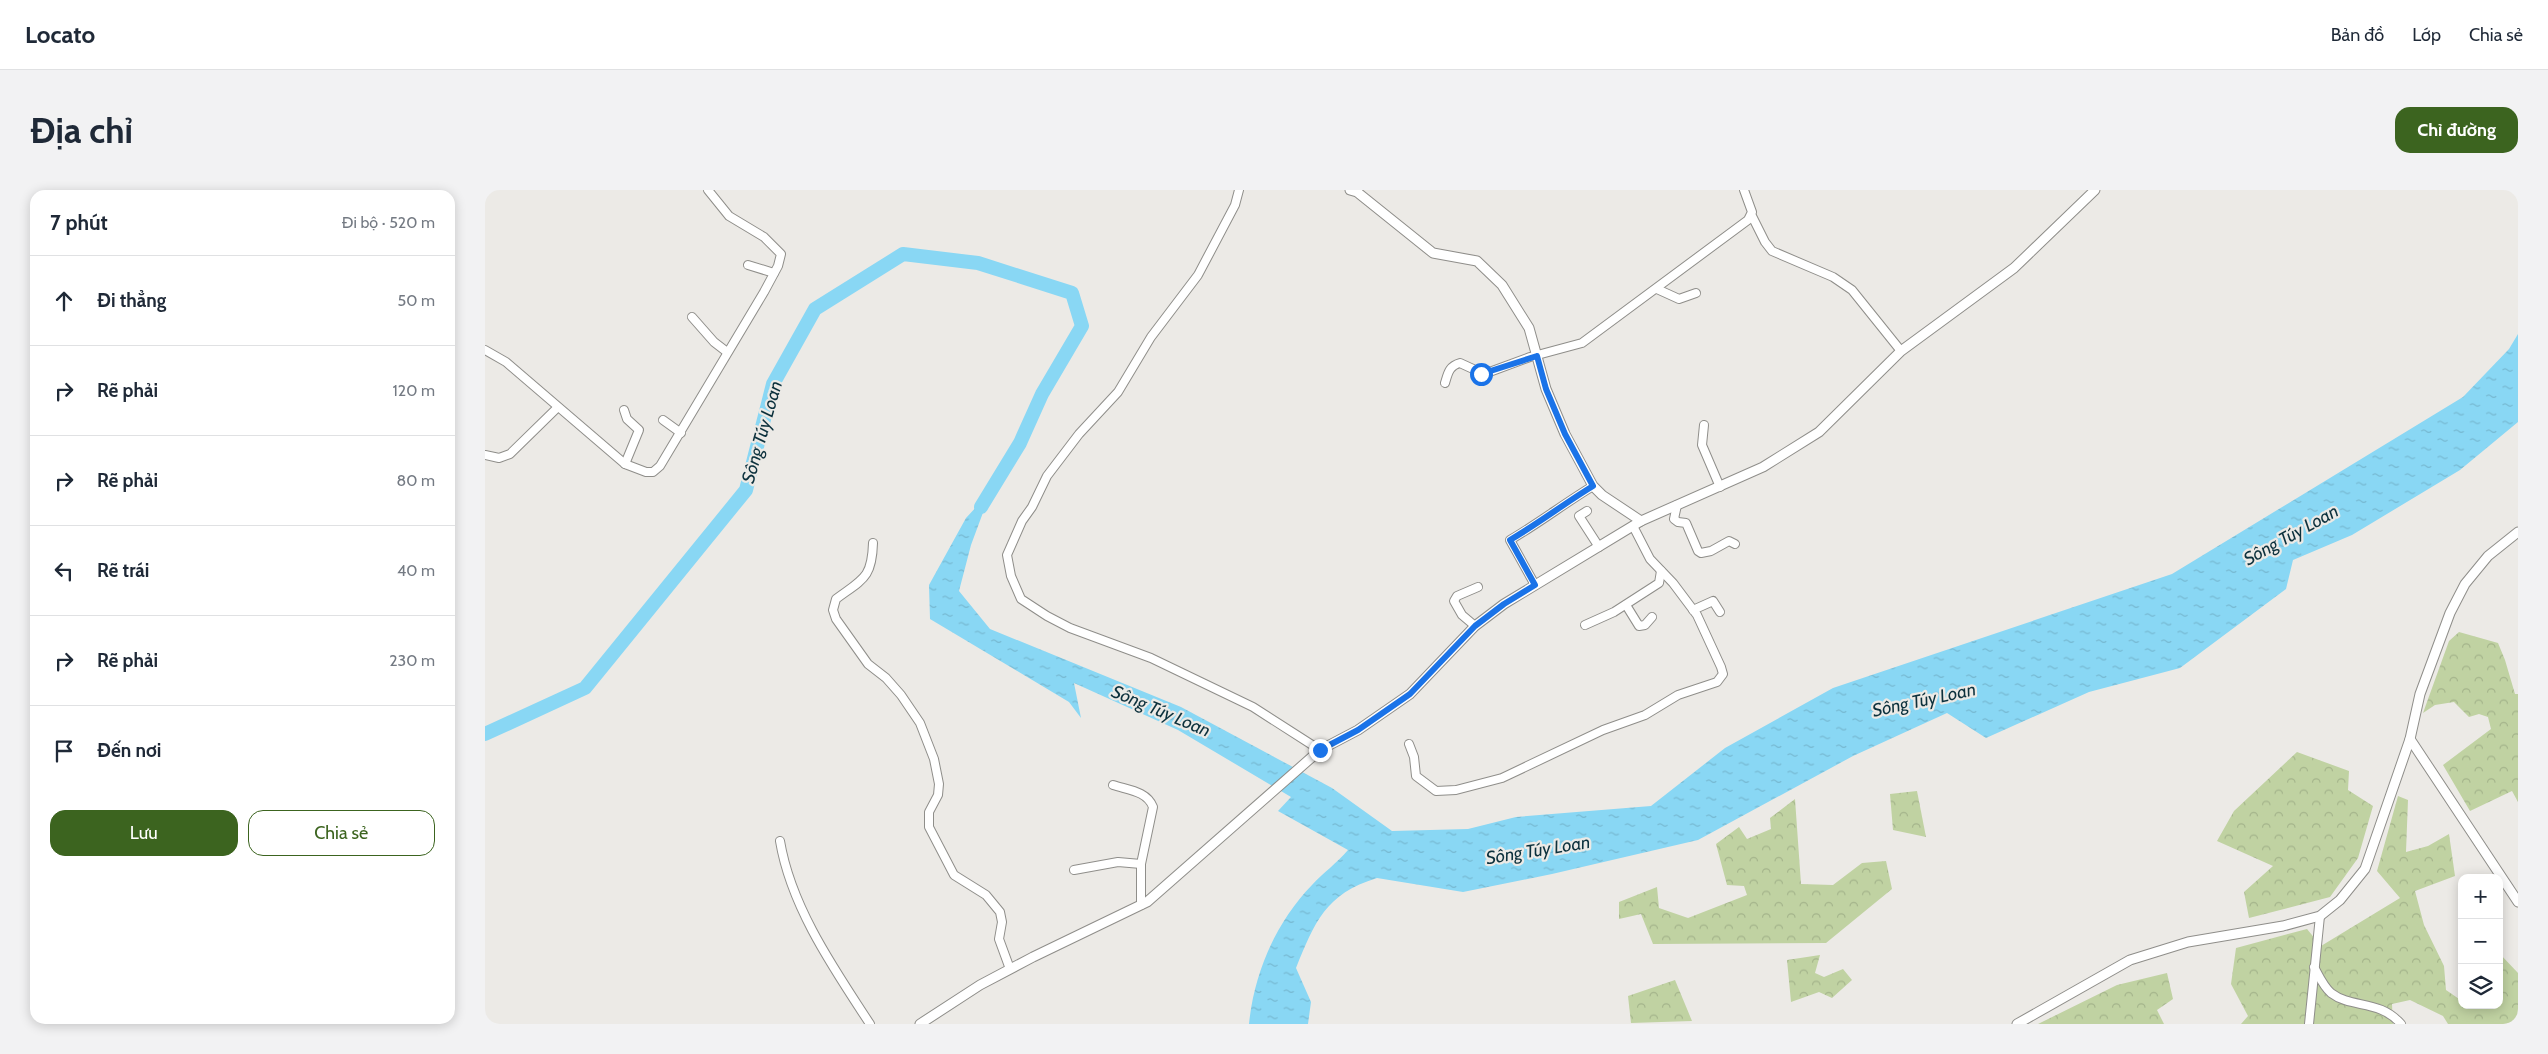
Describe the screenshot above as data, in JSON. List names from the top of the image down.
{
  "water": ["Sông Túy Loan"],
  "page": {
    "header": "Locato",
    "nav": ["Bản đồ", "Lớp", "Chia sẻ"],
    "buttons": [
      "Chỉ đường",
      ["Lưu", "Chia sẻ"]
    ],
    "title": "Địa chỉ",
    "heading": ["7 phút", "Đi bộ · 520 m"],
    "list": [
      ["Đi thẳng", "50 m"],
      ["Rẽ phải", "120 m"],
      ["Rẽ phải", "80 m"],
      ["Rẽ trái", "40 m"],
      ["Rẽ phải", "230 m"],
      "Đến nơi"
    ],
    "map_buttons": ["+", "−"]
  }
}
